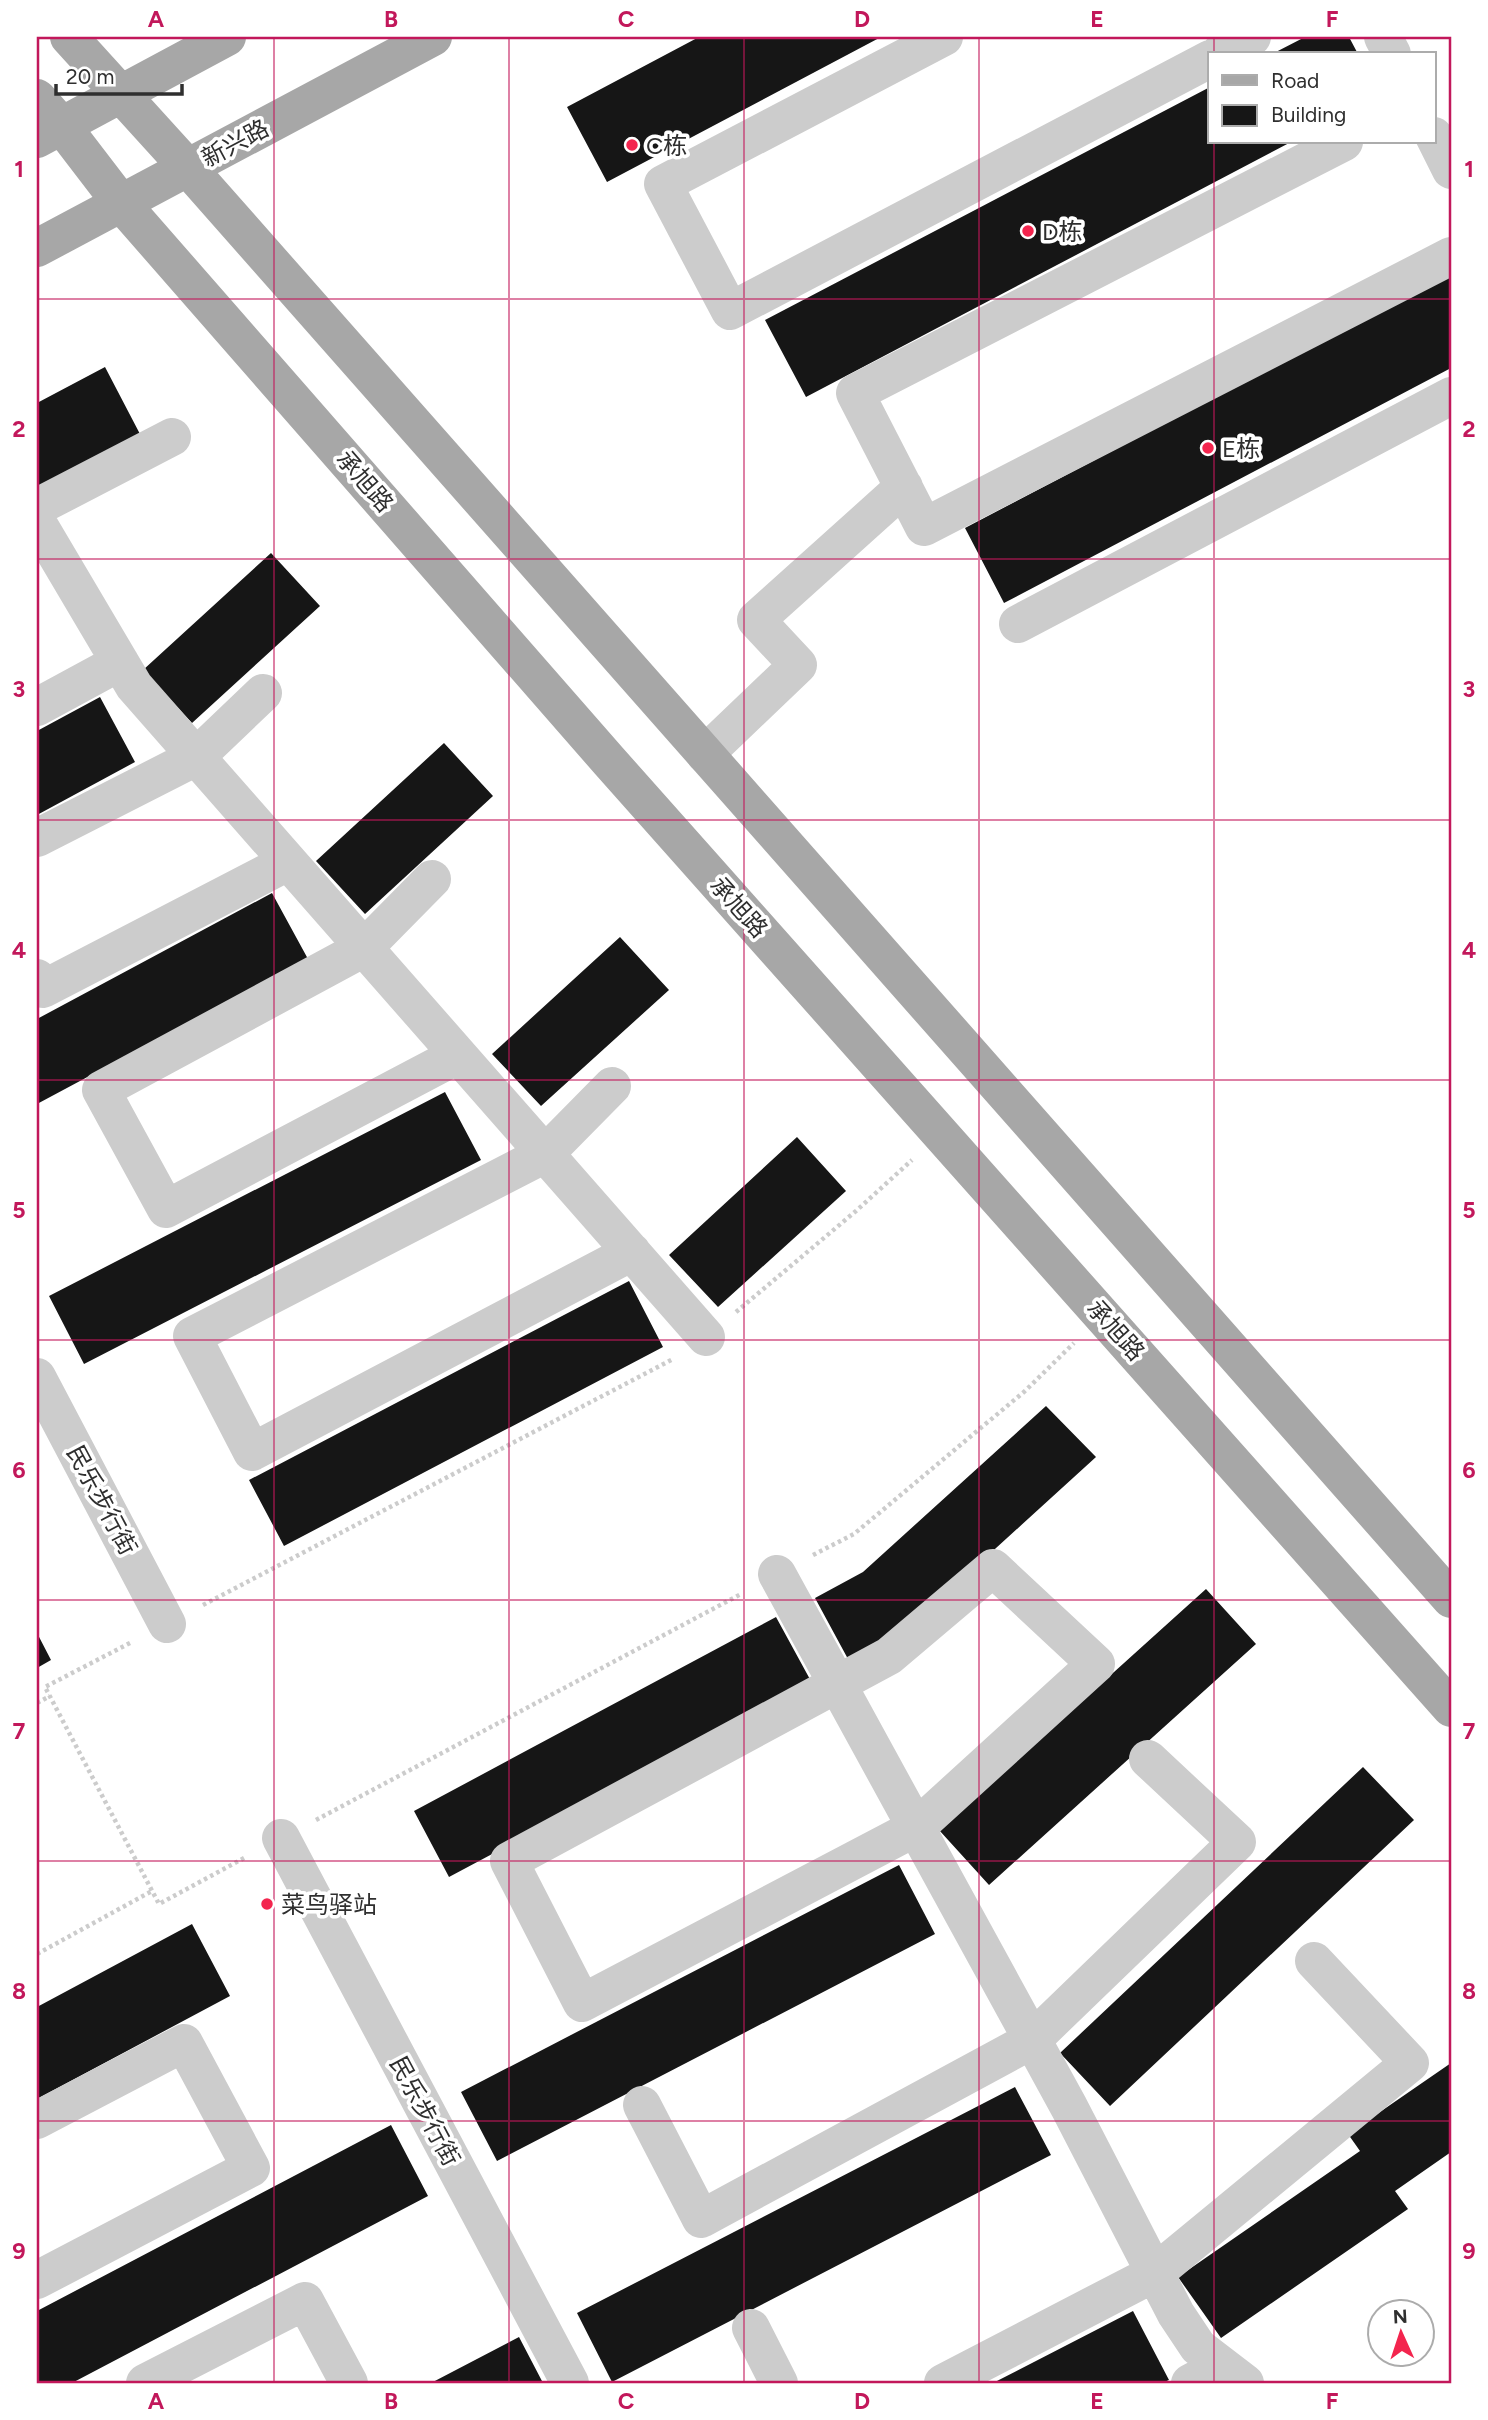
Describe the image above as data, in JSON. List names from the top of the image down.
{
  "streets": {
    "main road": ["新兴路", "承旭路"],
    "street": ["民乐步行街"]
  },
  "crossings": [
    ["新兴路", "承旭路"]
  ],
  "places": [
    "C栋",
    "D栋",
    "E栋",
    "菜鸟驿站"
  ],
  "legend": ["Road", "Building"],
  "scale_bar": "20 m",
  "north": "top",
  "grid": {
    "columns": [
      "A",
      "B",
      "C",
      "D",
      "E",
      "F"
    ],
    "rows": [
      "1",
      "2",
      "3",
      "4",
      "5",
      "6",
      "7",
      "8",
      "9"
    ]
  }
}
